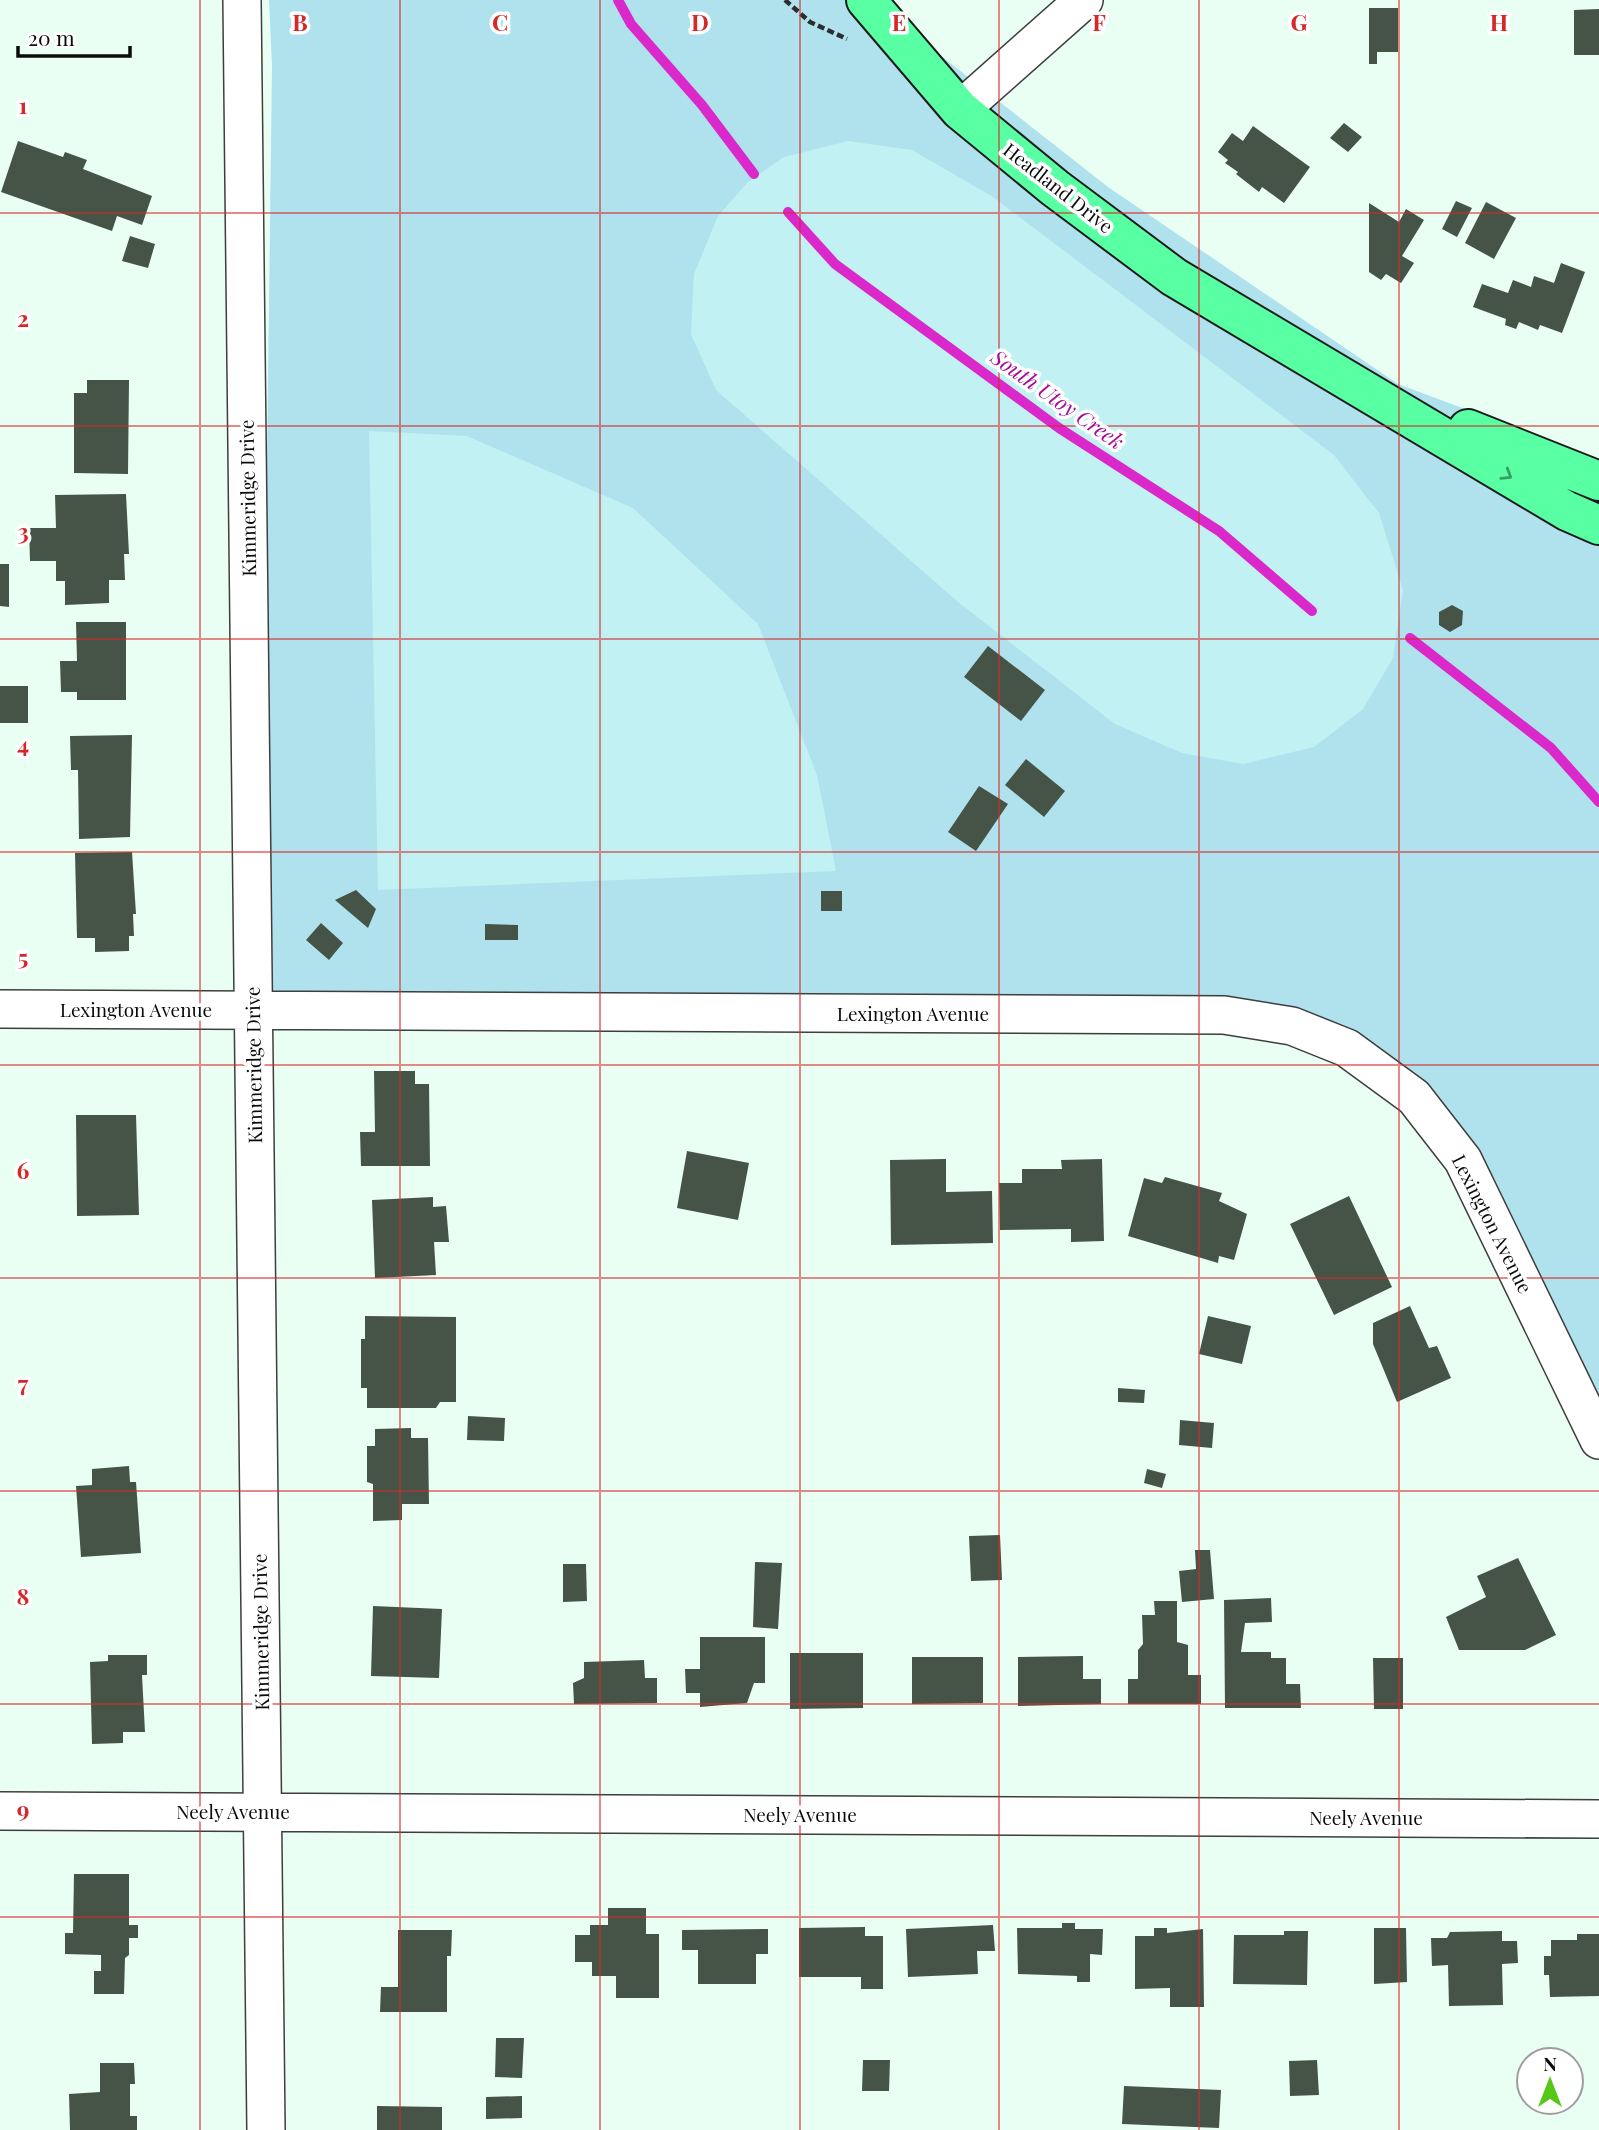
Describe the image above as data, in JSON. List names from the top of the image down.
{
  "streets": {
    "main road": ["Headland Drive"],
    "street": ["Kimmeridge Drive", "Lexington Avenue", "Neely Avenue"]
  },
  "crossings": [
    ["Kimmeridge Drive", "Lexington Avenue"],
    ["Kimmeridge Drive", "Neely Avenue"]
  ],
  "water": ["South Utoy Creek"],
  "scale_bar": "20 m",
  "north": "top",
  "grid": {
    "columns": [
      "B",
      "C",
      "D",
      "E",
      "F",
      "G",
      "H"
    ],
    "rows": [
      "1",
      "2",
      "3",
      "4",
      "5",
      "6",
      "7",
      "8",
      "9"
    ]
  }
}
